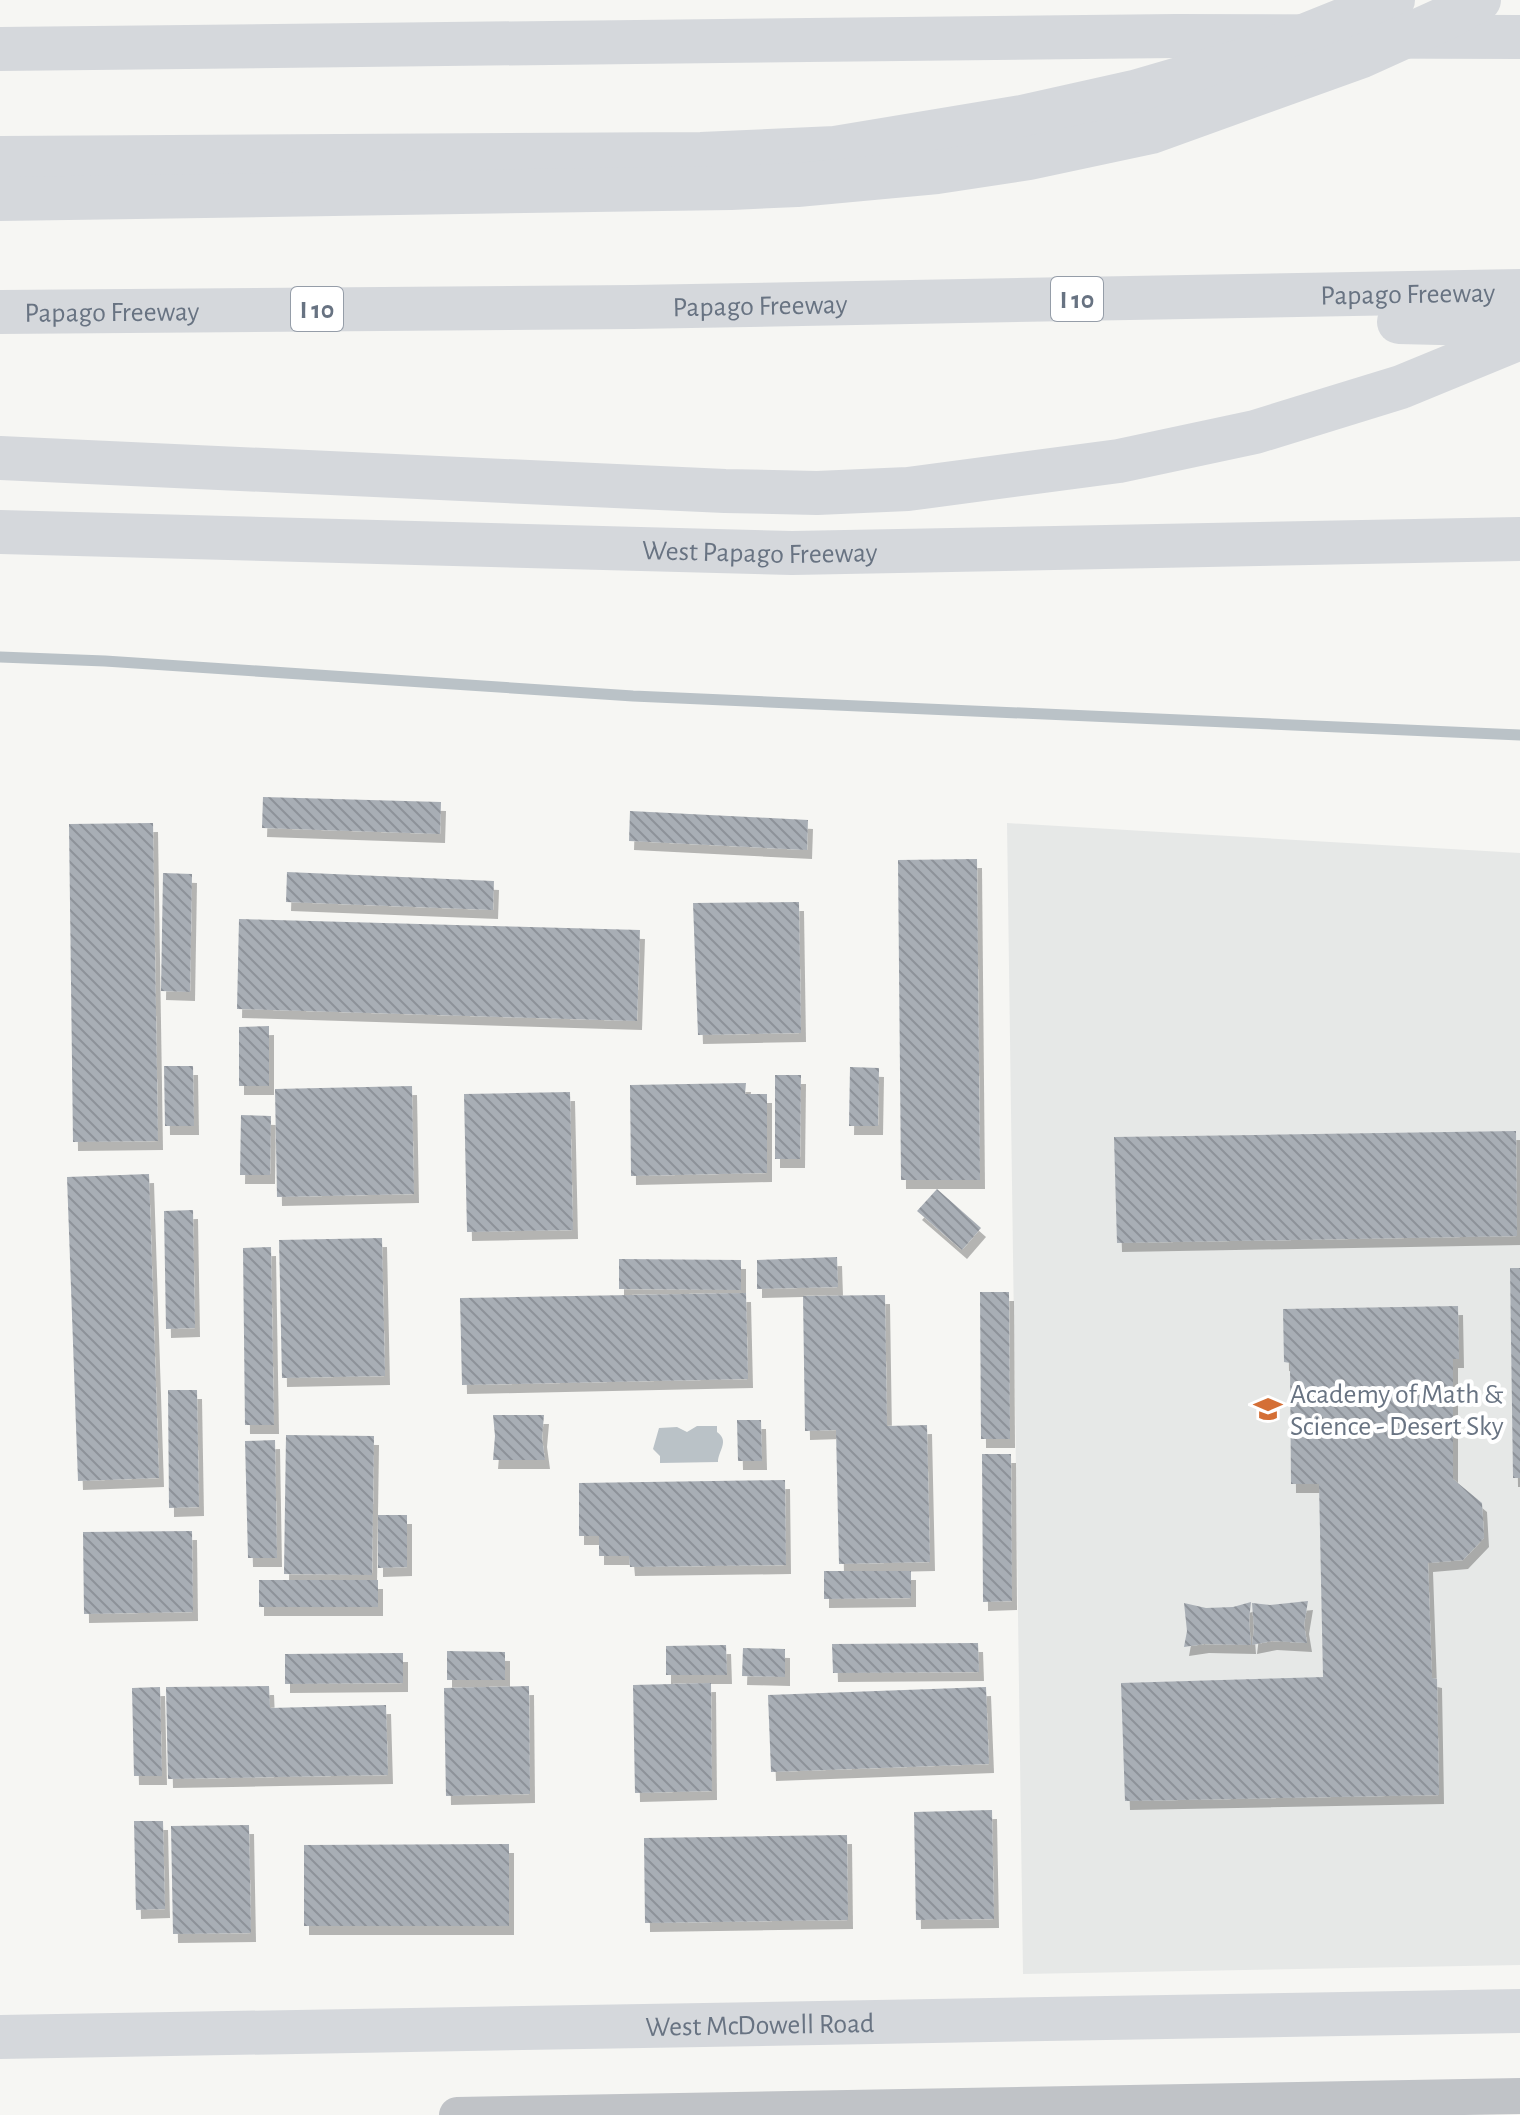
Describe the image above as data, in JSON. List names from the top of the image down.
{
  "streets": {
    "main road": [
      "Papago Freeway",
      "I 10",
      "West Papago Freeway",
      "West McDowell Road"
    ]
  },
  "places": {
    "school or university": ["Academy of Math & Science - Desert Sky"]
  }
}
